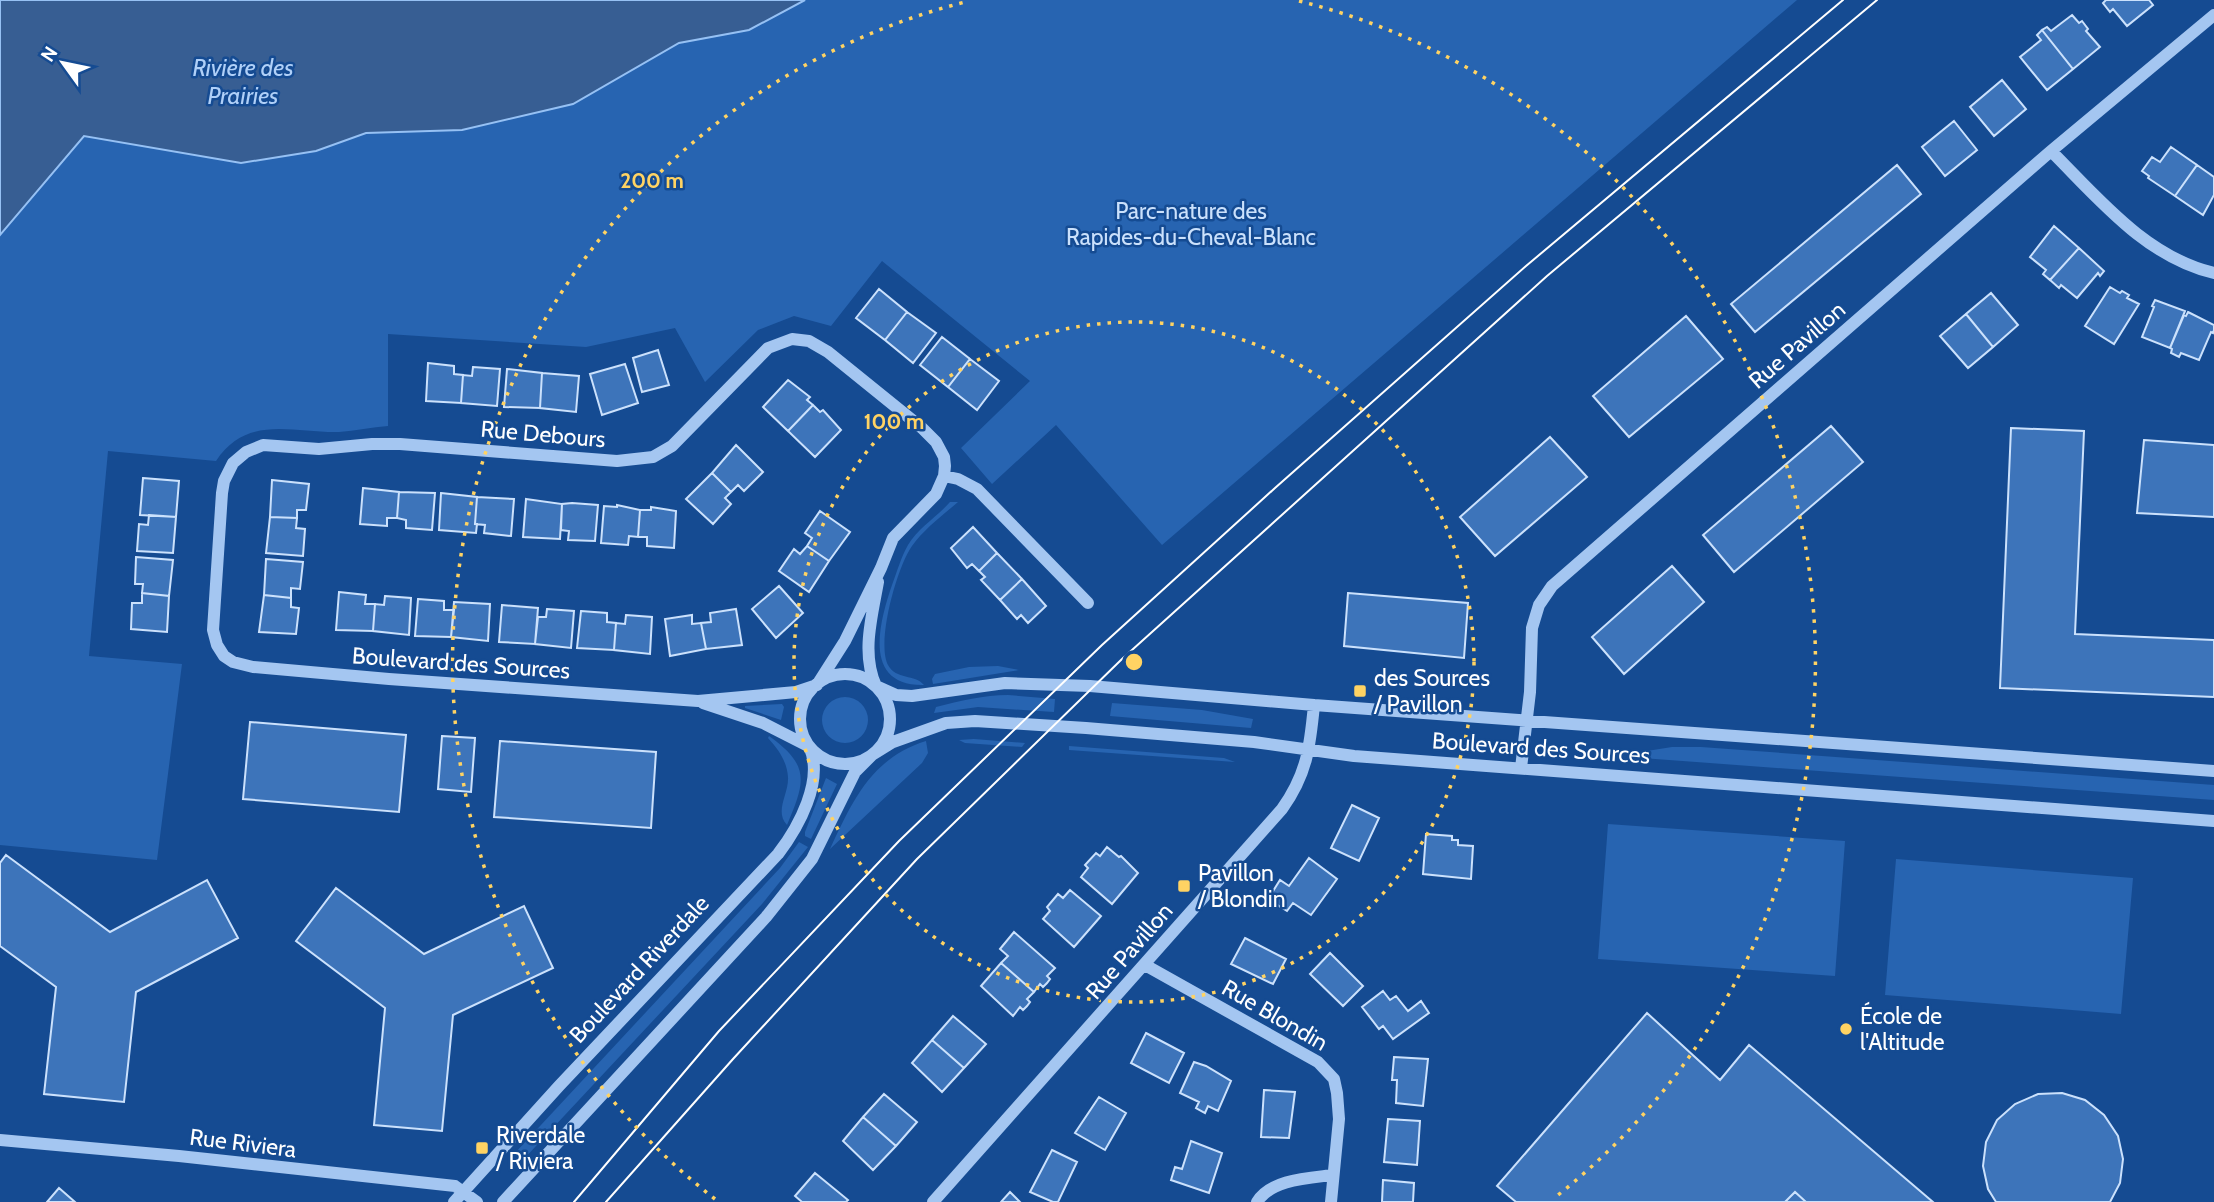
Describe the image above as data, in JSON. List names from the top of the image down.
{
  "streets": {
    "street": [
      "Rue Pavillon",
      "Rue Debours",
      "Boulevard des Sources",
      "Boulevard Riverdale",
      "Rue Blondin",
      "Rue Riviera"
    ]
  },
  "crossings": [
    ["Rue Pavillon", "Boulevard des Sources"],
    ["Rue Pavillon", "Rue Blondin"],
    ["Rue Debours", "Boulevard des Sources"],
    ["Boulevard des Sources", "Boulevard Riverdale"],
    ["Boulevard Riverdale", "Rue Riviera"]
  ],
  "water": ["Rivière des Prairies"],
  "parks": ["Parc-nature des Rapides-du-Cheval-Blanc"],
  "places": {
    "transit": ["des Sources / Pavillon", "Pavillon / Blondin", "Riverdale / Riviera"],
    "other": ["École de l'Altitude"]
  },
  "north": "top left",
  "rings": ["200 m", "100 m"]
}
